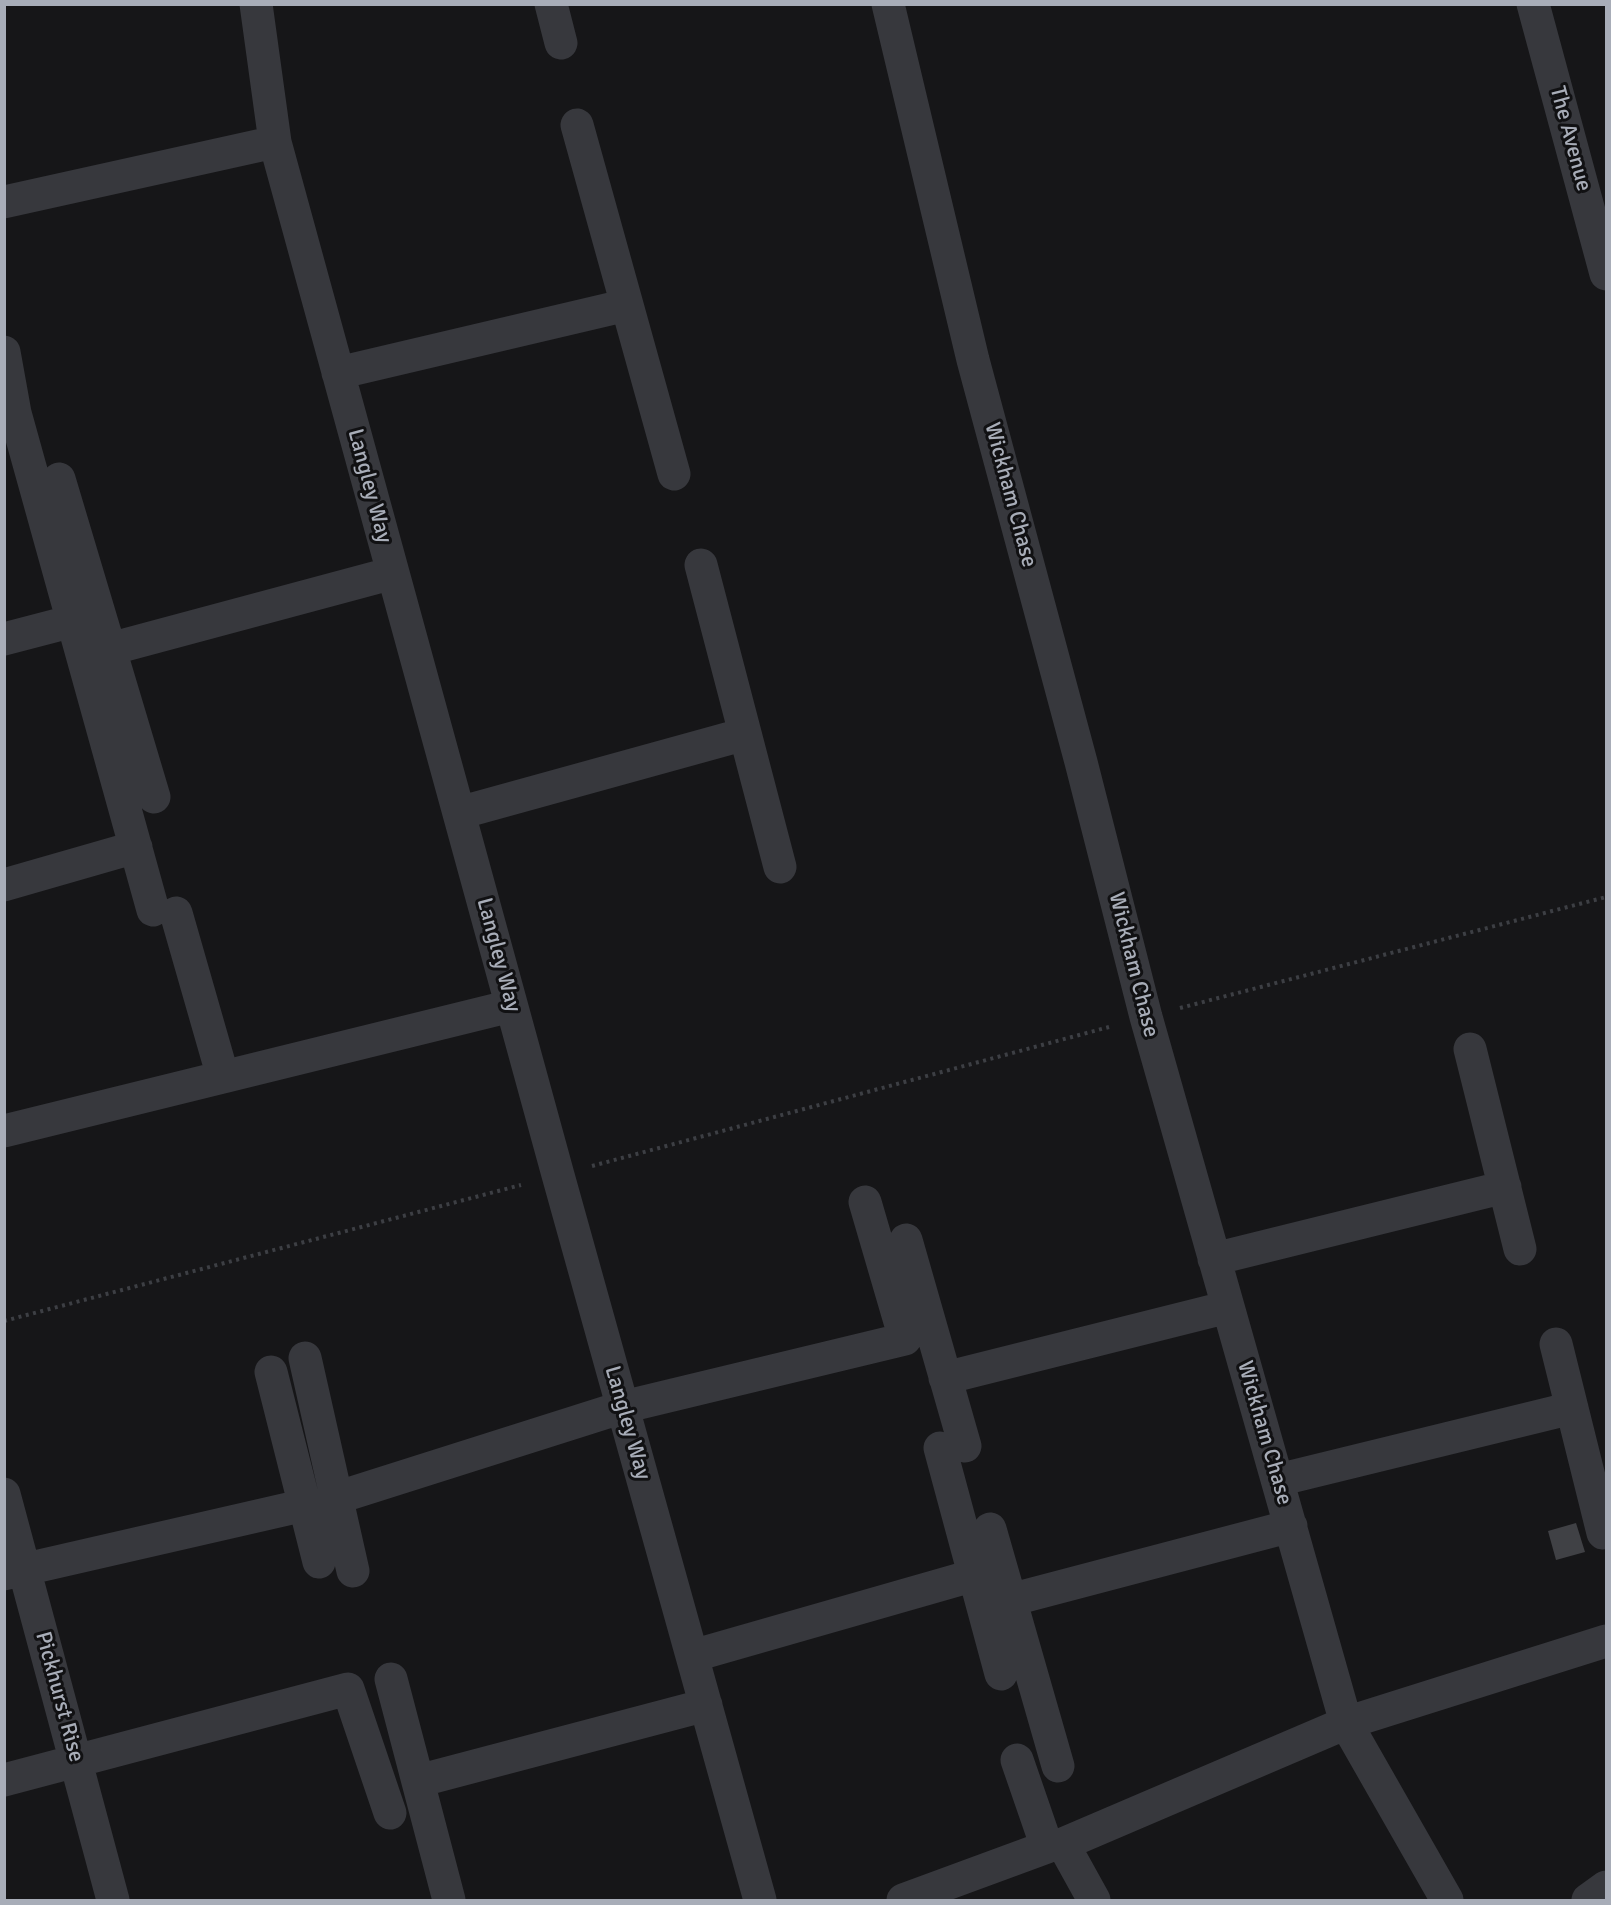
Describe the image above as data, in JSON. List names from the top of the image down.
{
  "streets": {
    "street": [
      "The Avenue",
      "Langley Way",
      "Wickham Chase",
      "Pickhurst Rise"
    ]
  }
}
